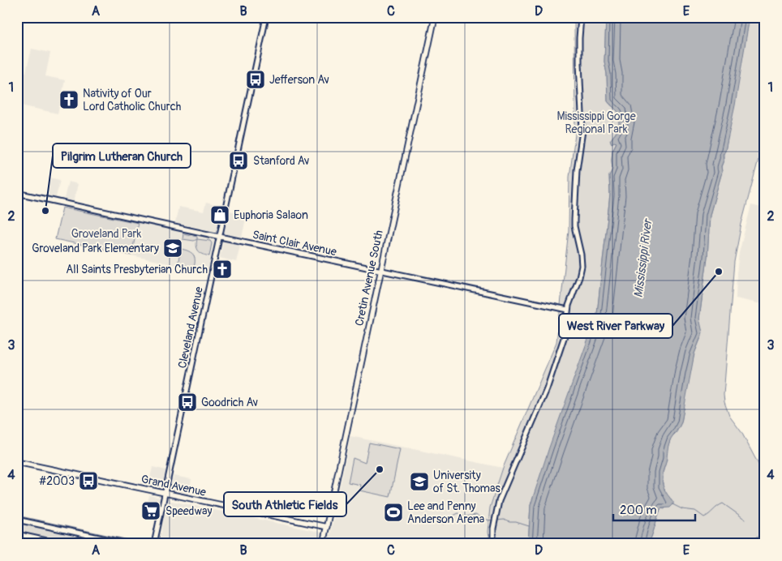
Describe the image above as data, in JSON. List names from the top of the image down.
{
  "streets": {
    "main road": ["Cretin Avenue South", "Grand Avenue"],
    "street": ["Saint Clair Avenue", "Cleveland Avenue"]
  },
  "crossings": [
    ["Saint Clair Avenue", "Cretin Avenue South"],
    ["Saint Clair Avenue", "Cleveland Avenue"],
    ["Cretin Avenue South", "Grand Avenue"],
    ["Cleveland Avenue", "Grand Avenue"]
  ],
  "water": ["Mississippi River"],
  "parks": ["Mississippi Gorge Regional Park", "Groveland Park"],
  "places": {
    "bus stop": [
      "Jefferson Av",
      "Stanford Av",
      "Goodrich Av",
      "#2003"
    ],
    "church": ["Nativity of Our Lord Catholic Church", "All Saints Presbyterian Church"],
    "other": ["Pilgrim Lutheran Church", "West River Parkway", "South Athletic Fields"],
    "shop": ["Euphoria Salaon"],
    "school or university": ["Groveland Park Elementary", "University of St. Thomas"],
    "supermarket": ["Speedway"],
    "sports": ["Lee and Penny Anderson Arena"]
  },
  "scale_bar": "200 m",
  "grid": {
    "columns": [
      "A",
      "B",
      "C",
      "D",
      "E"
    ],
    "rows": [
      "1",
      "2",
      "3",
      "4"
    ]
  }
}
